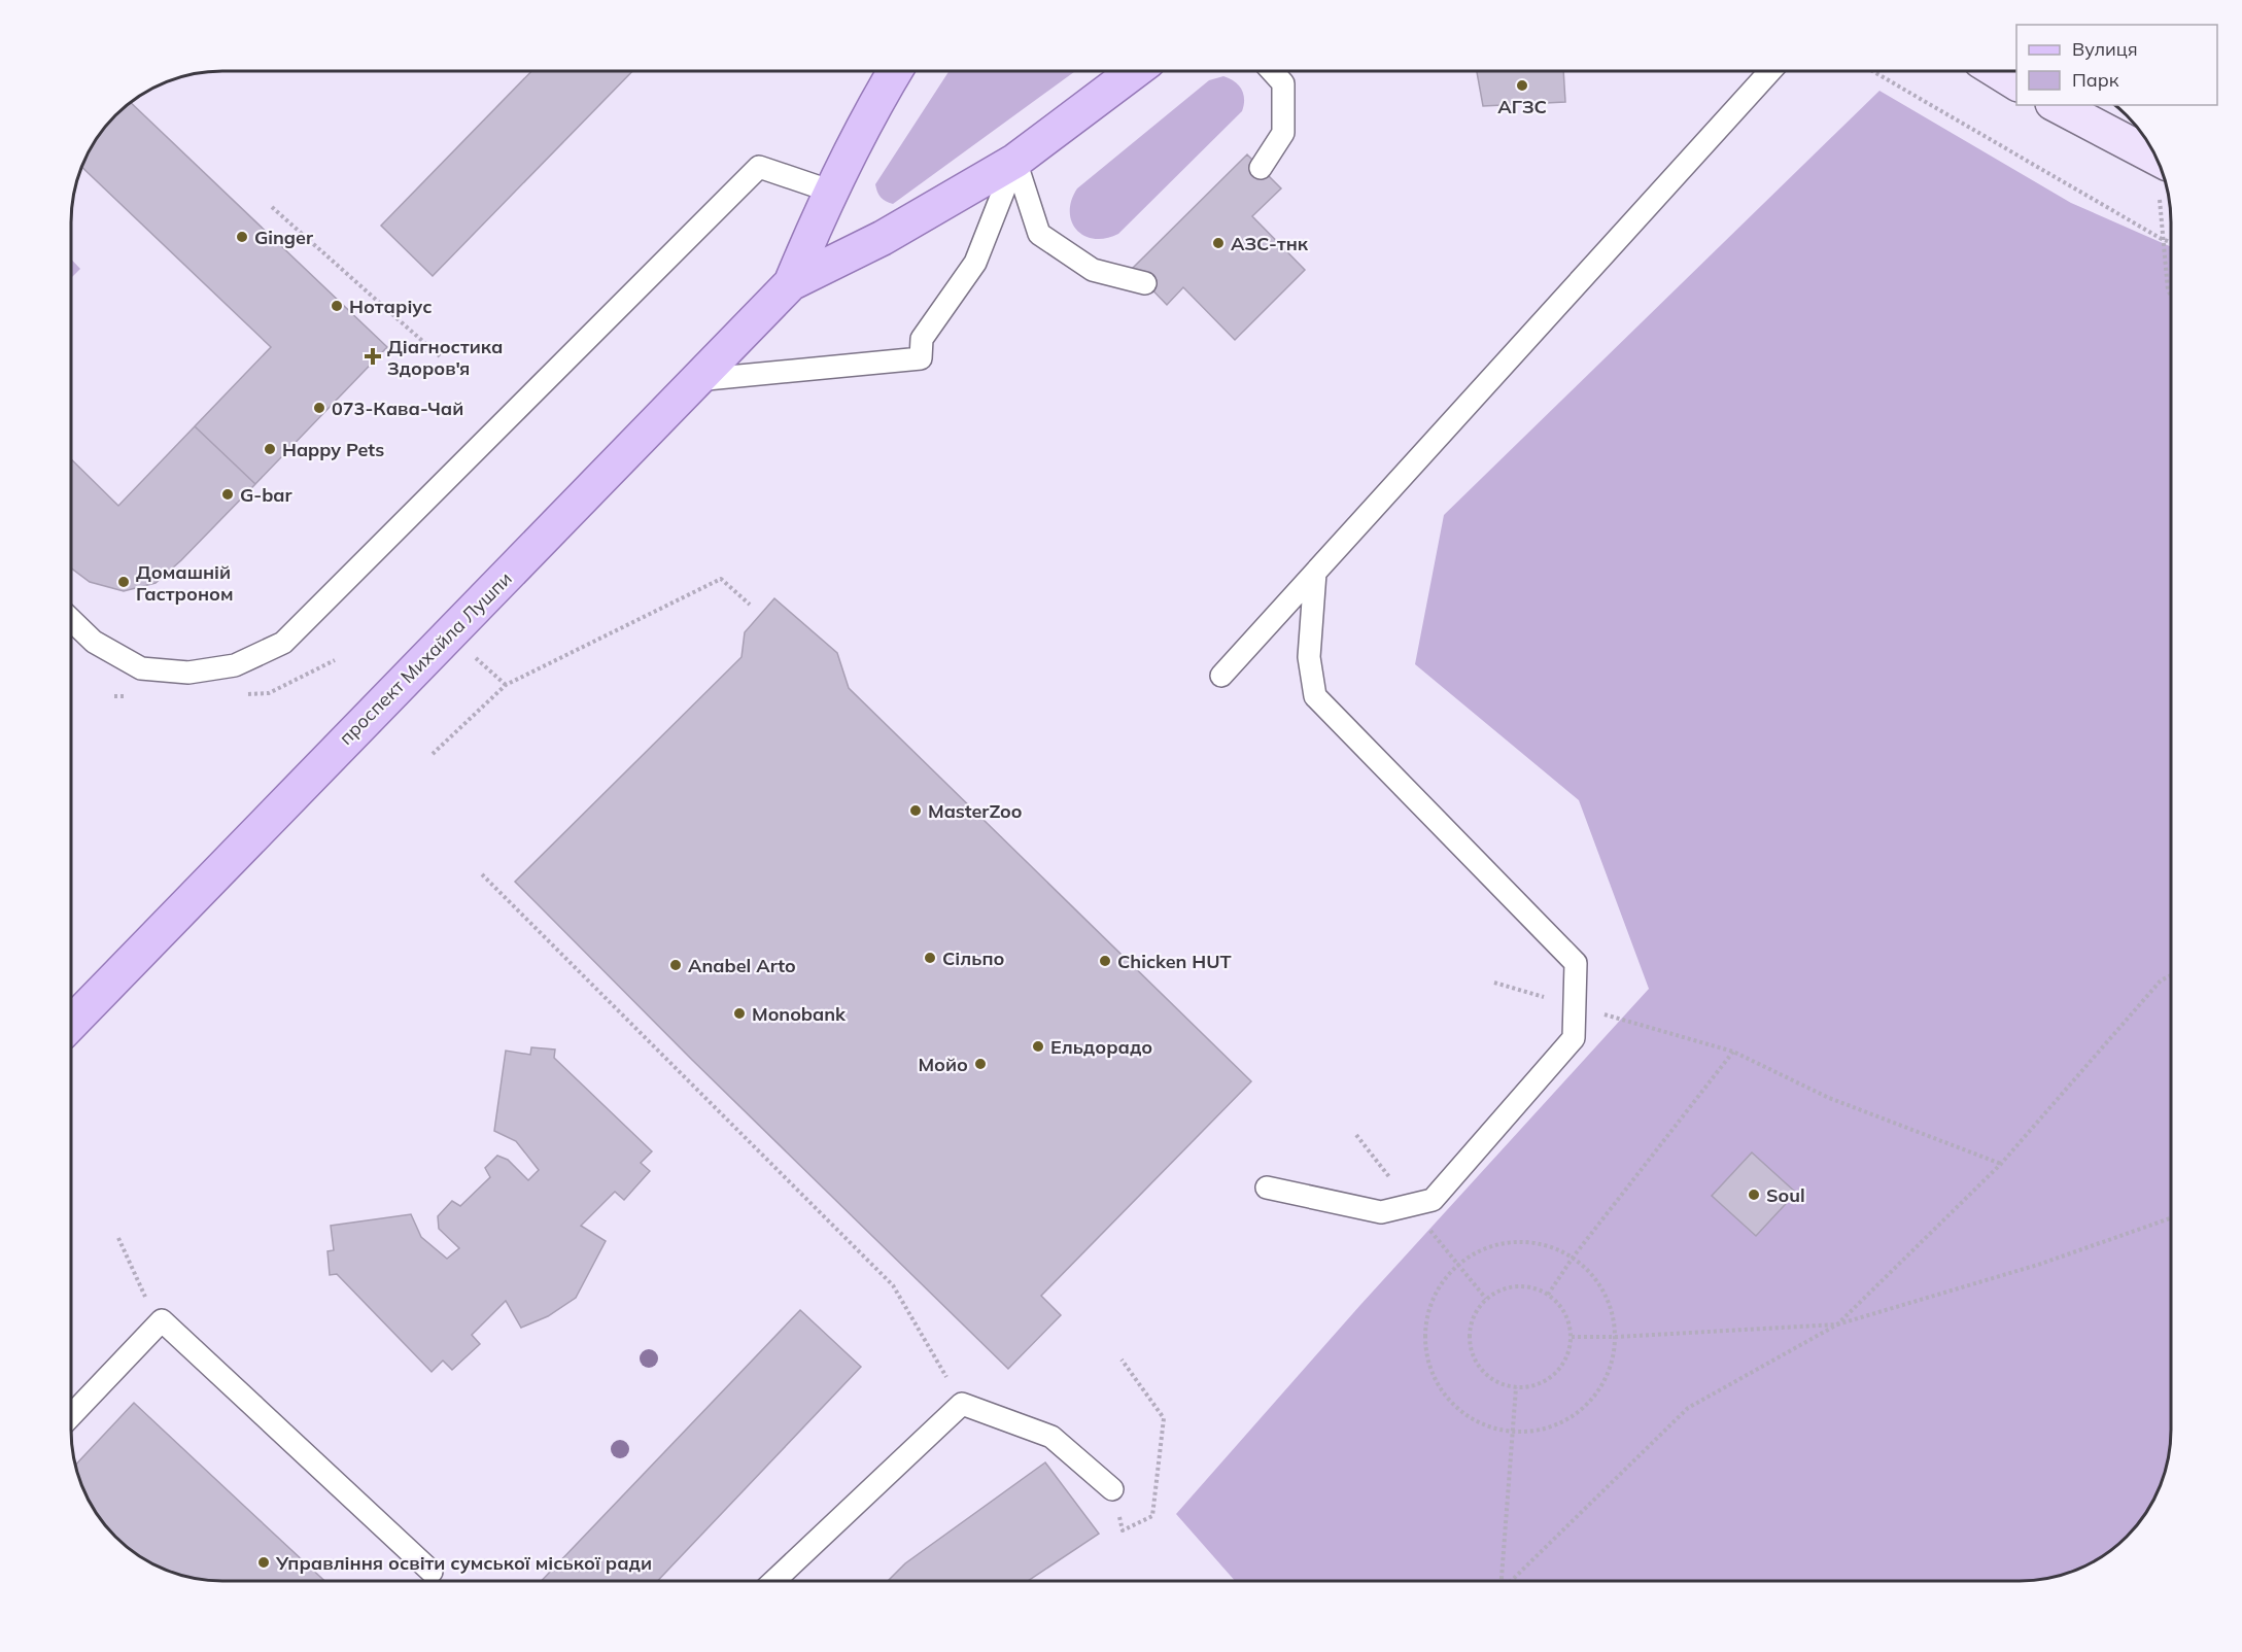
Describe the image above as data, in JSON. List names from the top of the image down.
{
  "streets": {
    "main road": ["проспект Михайла Лушпи"]
  },
  "places": {
    "other": [
      "АГЗС",
      "Ginger",
      "АЗС-тнк",
      "Нотаріус",
      "073-Кава-Чай",
      "Happy Pets",
      "G-bar",
      "Домашній Гастроном",
      "MasterZoo",
      "Сільпо",
      "Chicken HUT",
      "Anabel Arto",
      "Monobank",
      "Ельдорадо",
      "Мойо",
      "Soul",
      "Управління освіти сумської міської ради"
    ],
    "health": ["Діагностика Здоров'я"]
  },
  "legend": ["Вулиця", "Парк"]
}
